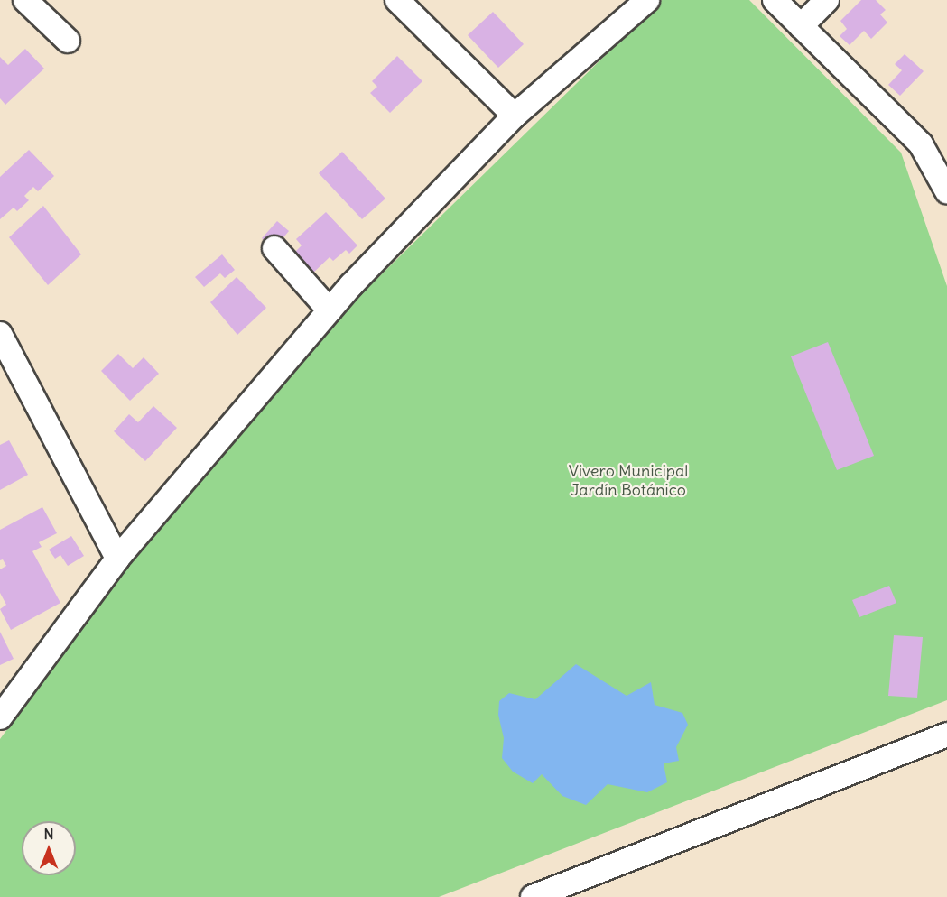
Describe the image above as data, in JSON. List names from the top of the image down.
{
  "parks": ["Vivero Municipal Jardín Botánico"],
  "north": "top"
}
